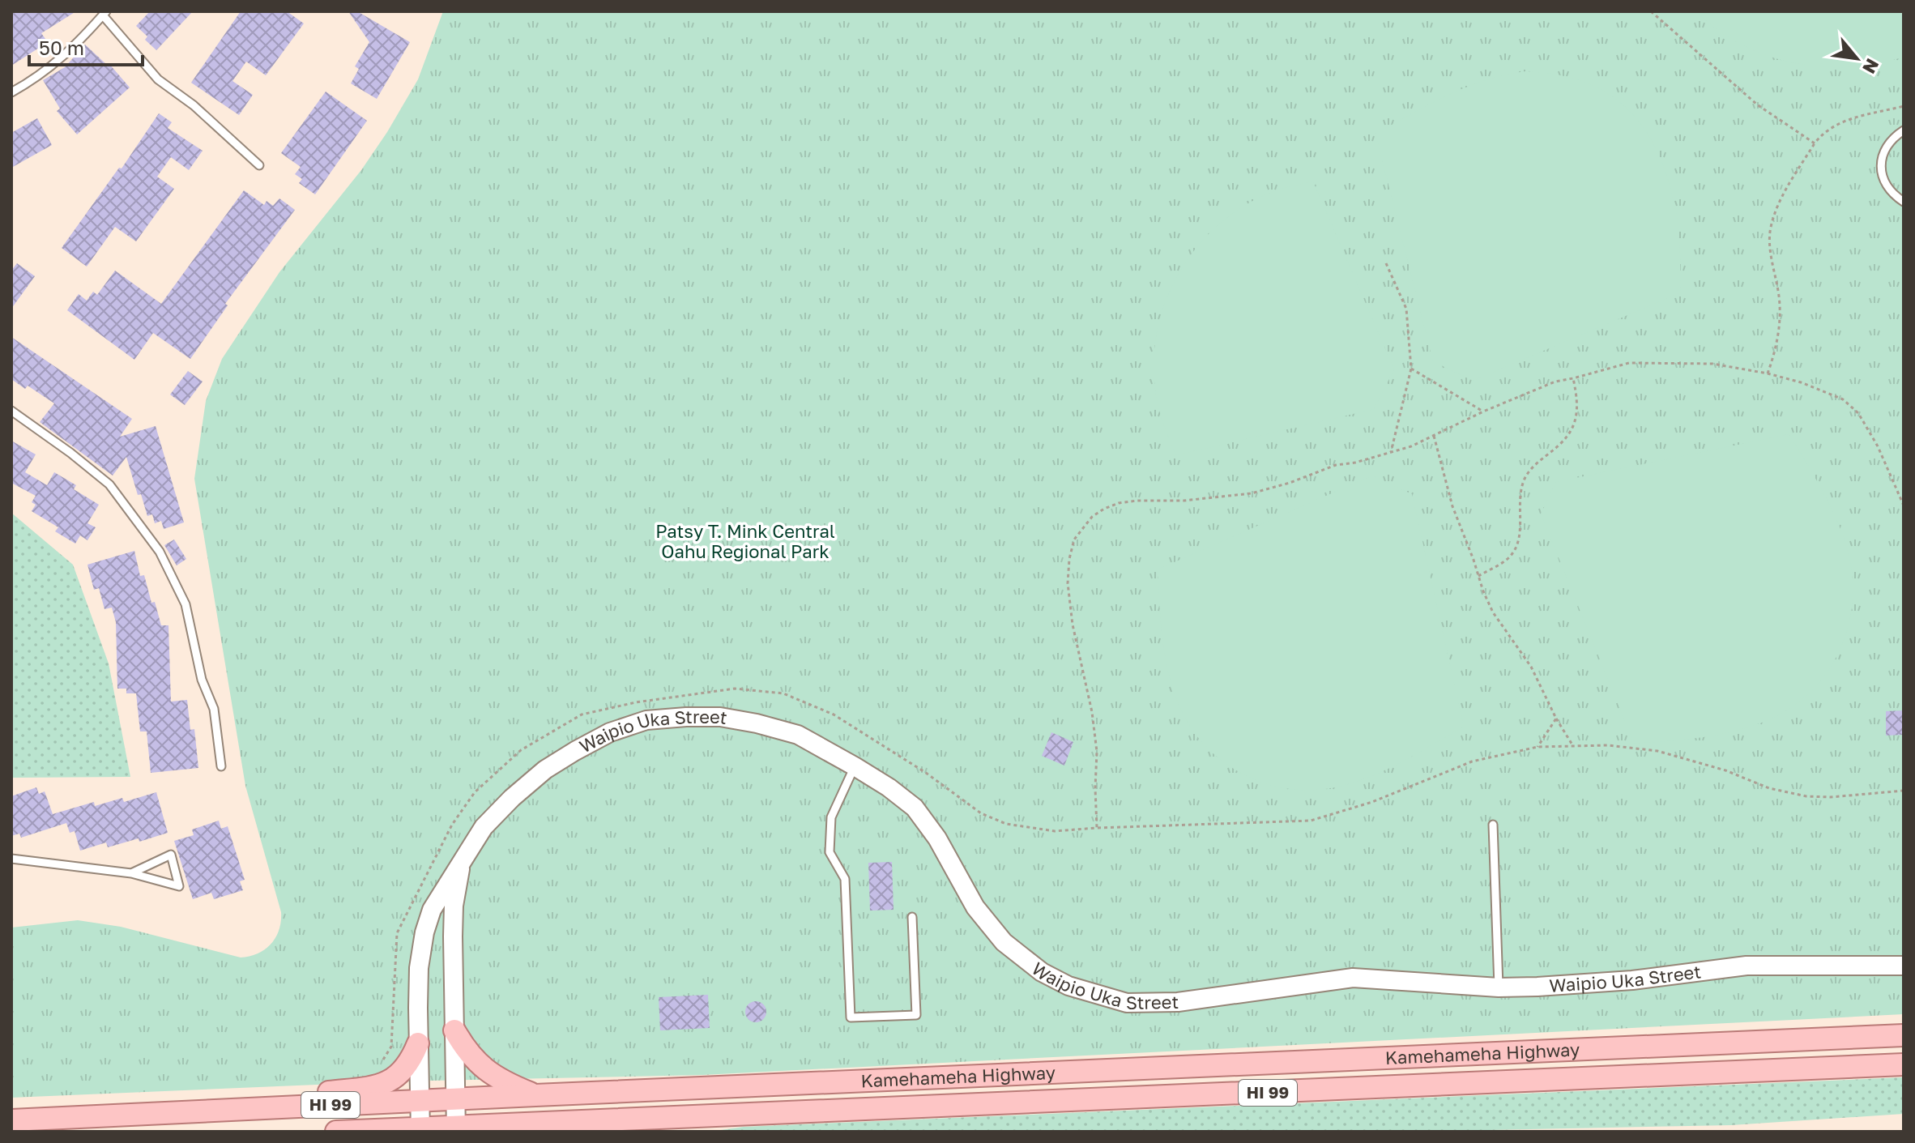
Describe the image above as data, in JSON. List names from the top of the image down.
{
  "streets": {
    "main road": ["Kamehameha Highway", "HI 99"],
    "street": ["Waipio Uka Street"]
  },
  "crossings": [
    ["Waipio Uka Street", "Kamehameha Highway"]
  ],
  "parks": ["Patsy T. Mink Central Oahu Regional Park"],
  "scale_bar": "50 m",
  "north": "bottom right"
}
